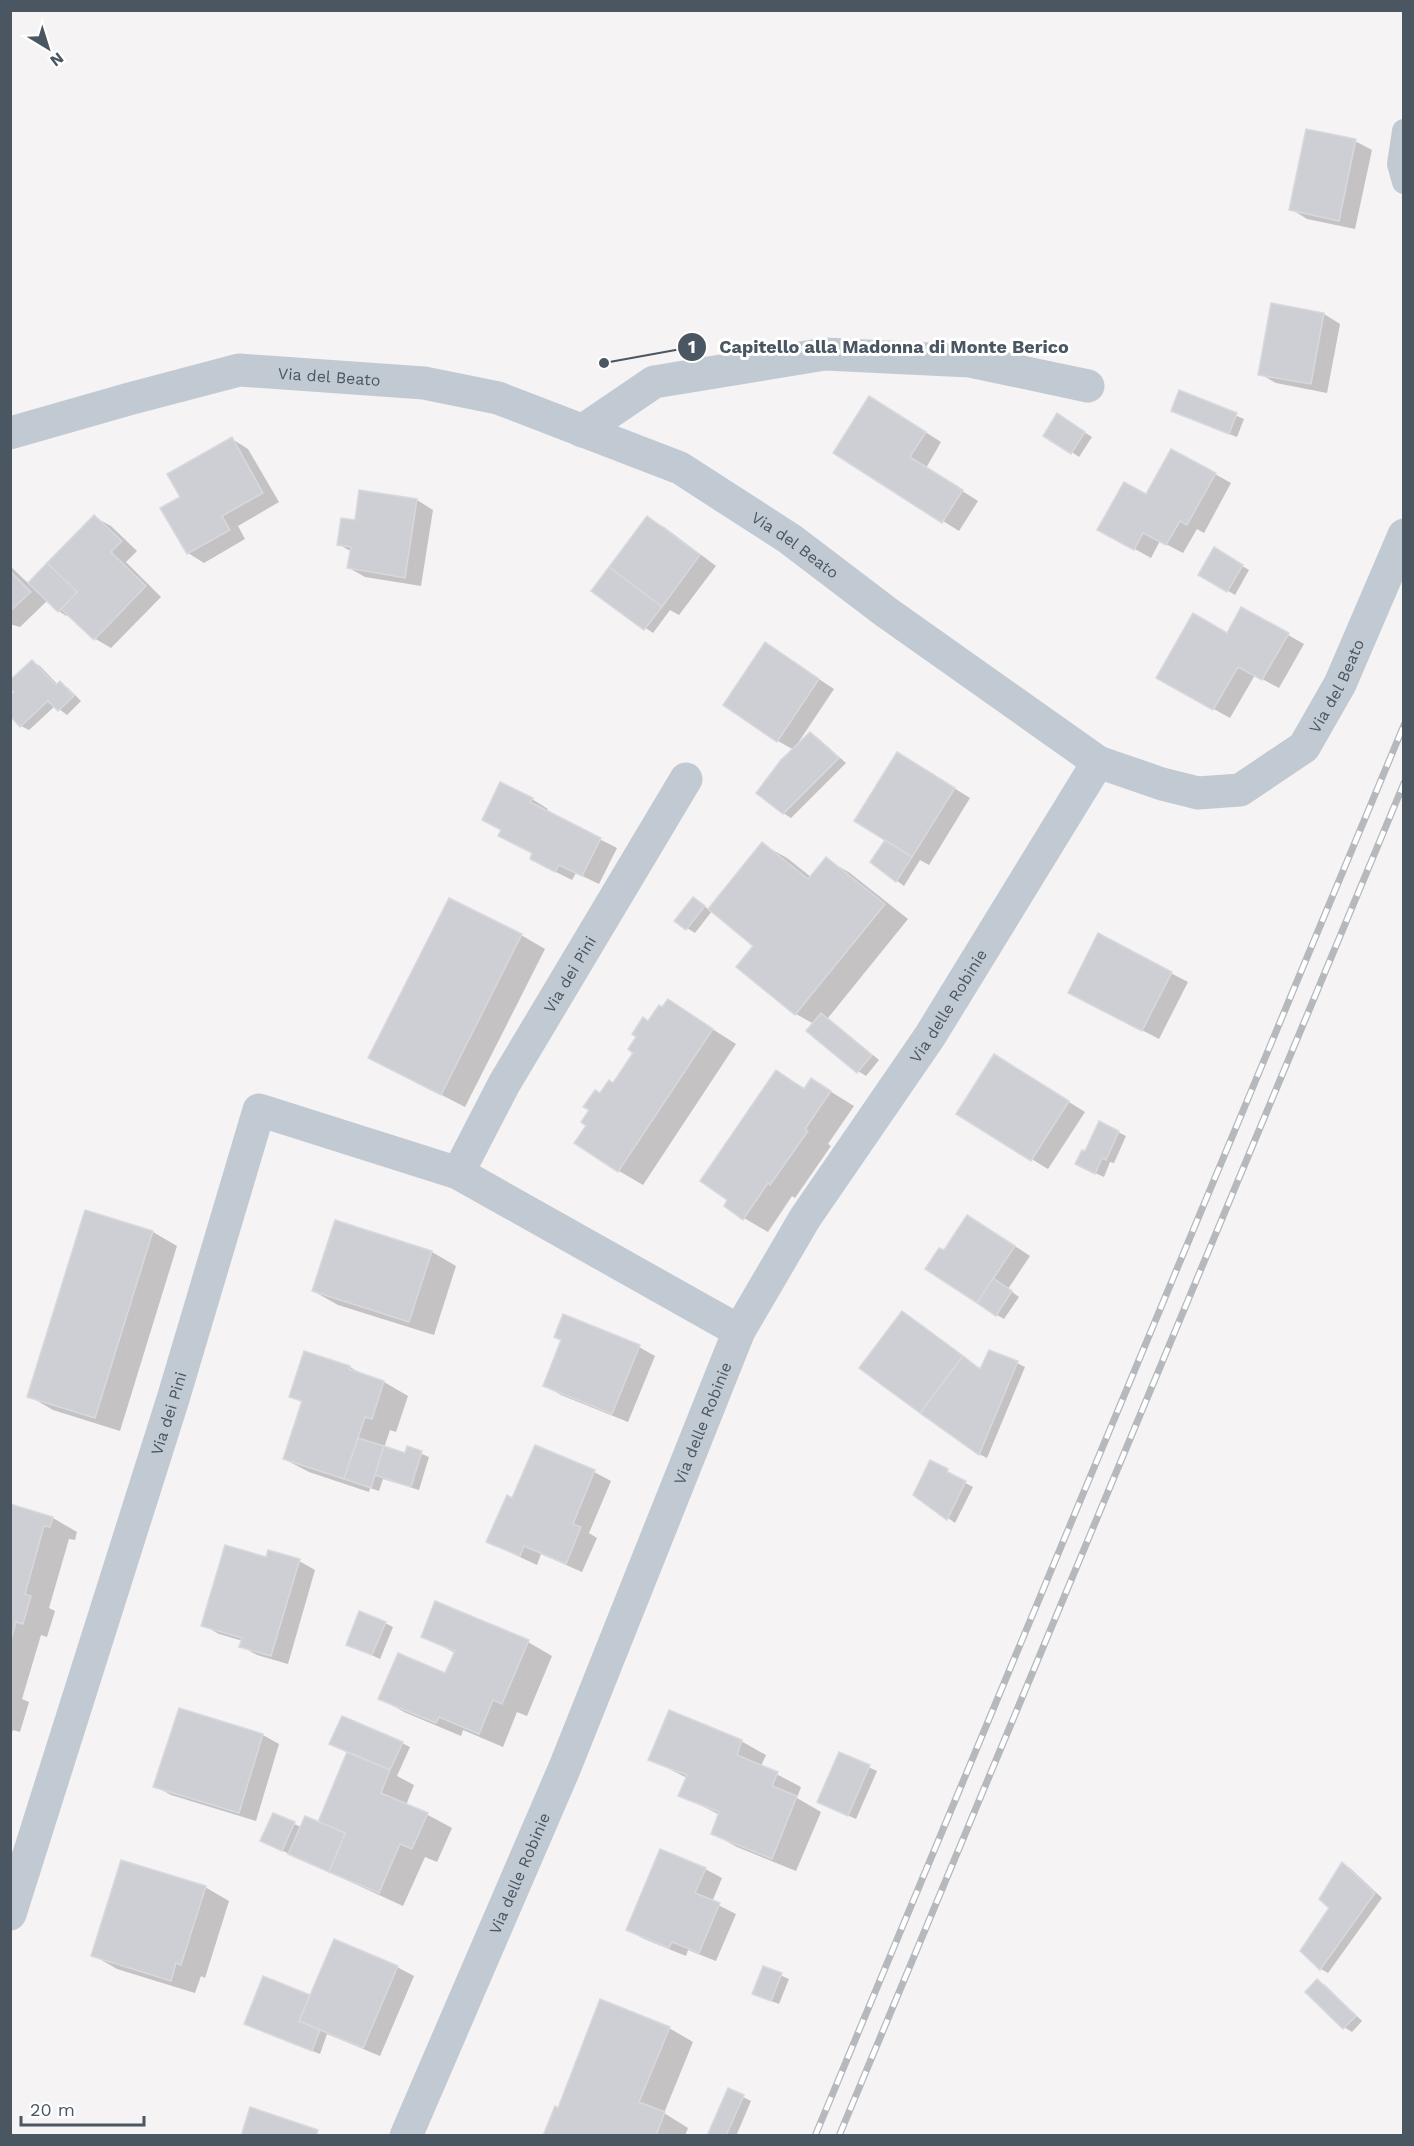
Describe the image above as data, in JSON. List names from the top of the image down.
{
  "streets": {
    "street": ["Via del Beato", "Via dei Pini", "Via delle Robinie"]
  },
  "crossings": [
    ["Via del Beato", "Via delle Robinie"],
    ["Via dei Pini", "Via delle Robinie"]
  ],
  "places": ["Capitello alla Madonna di Monte Berico"],
  "scale_bar": "20 m",
  "north": "bottom right"
}
